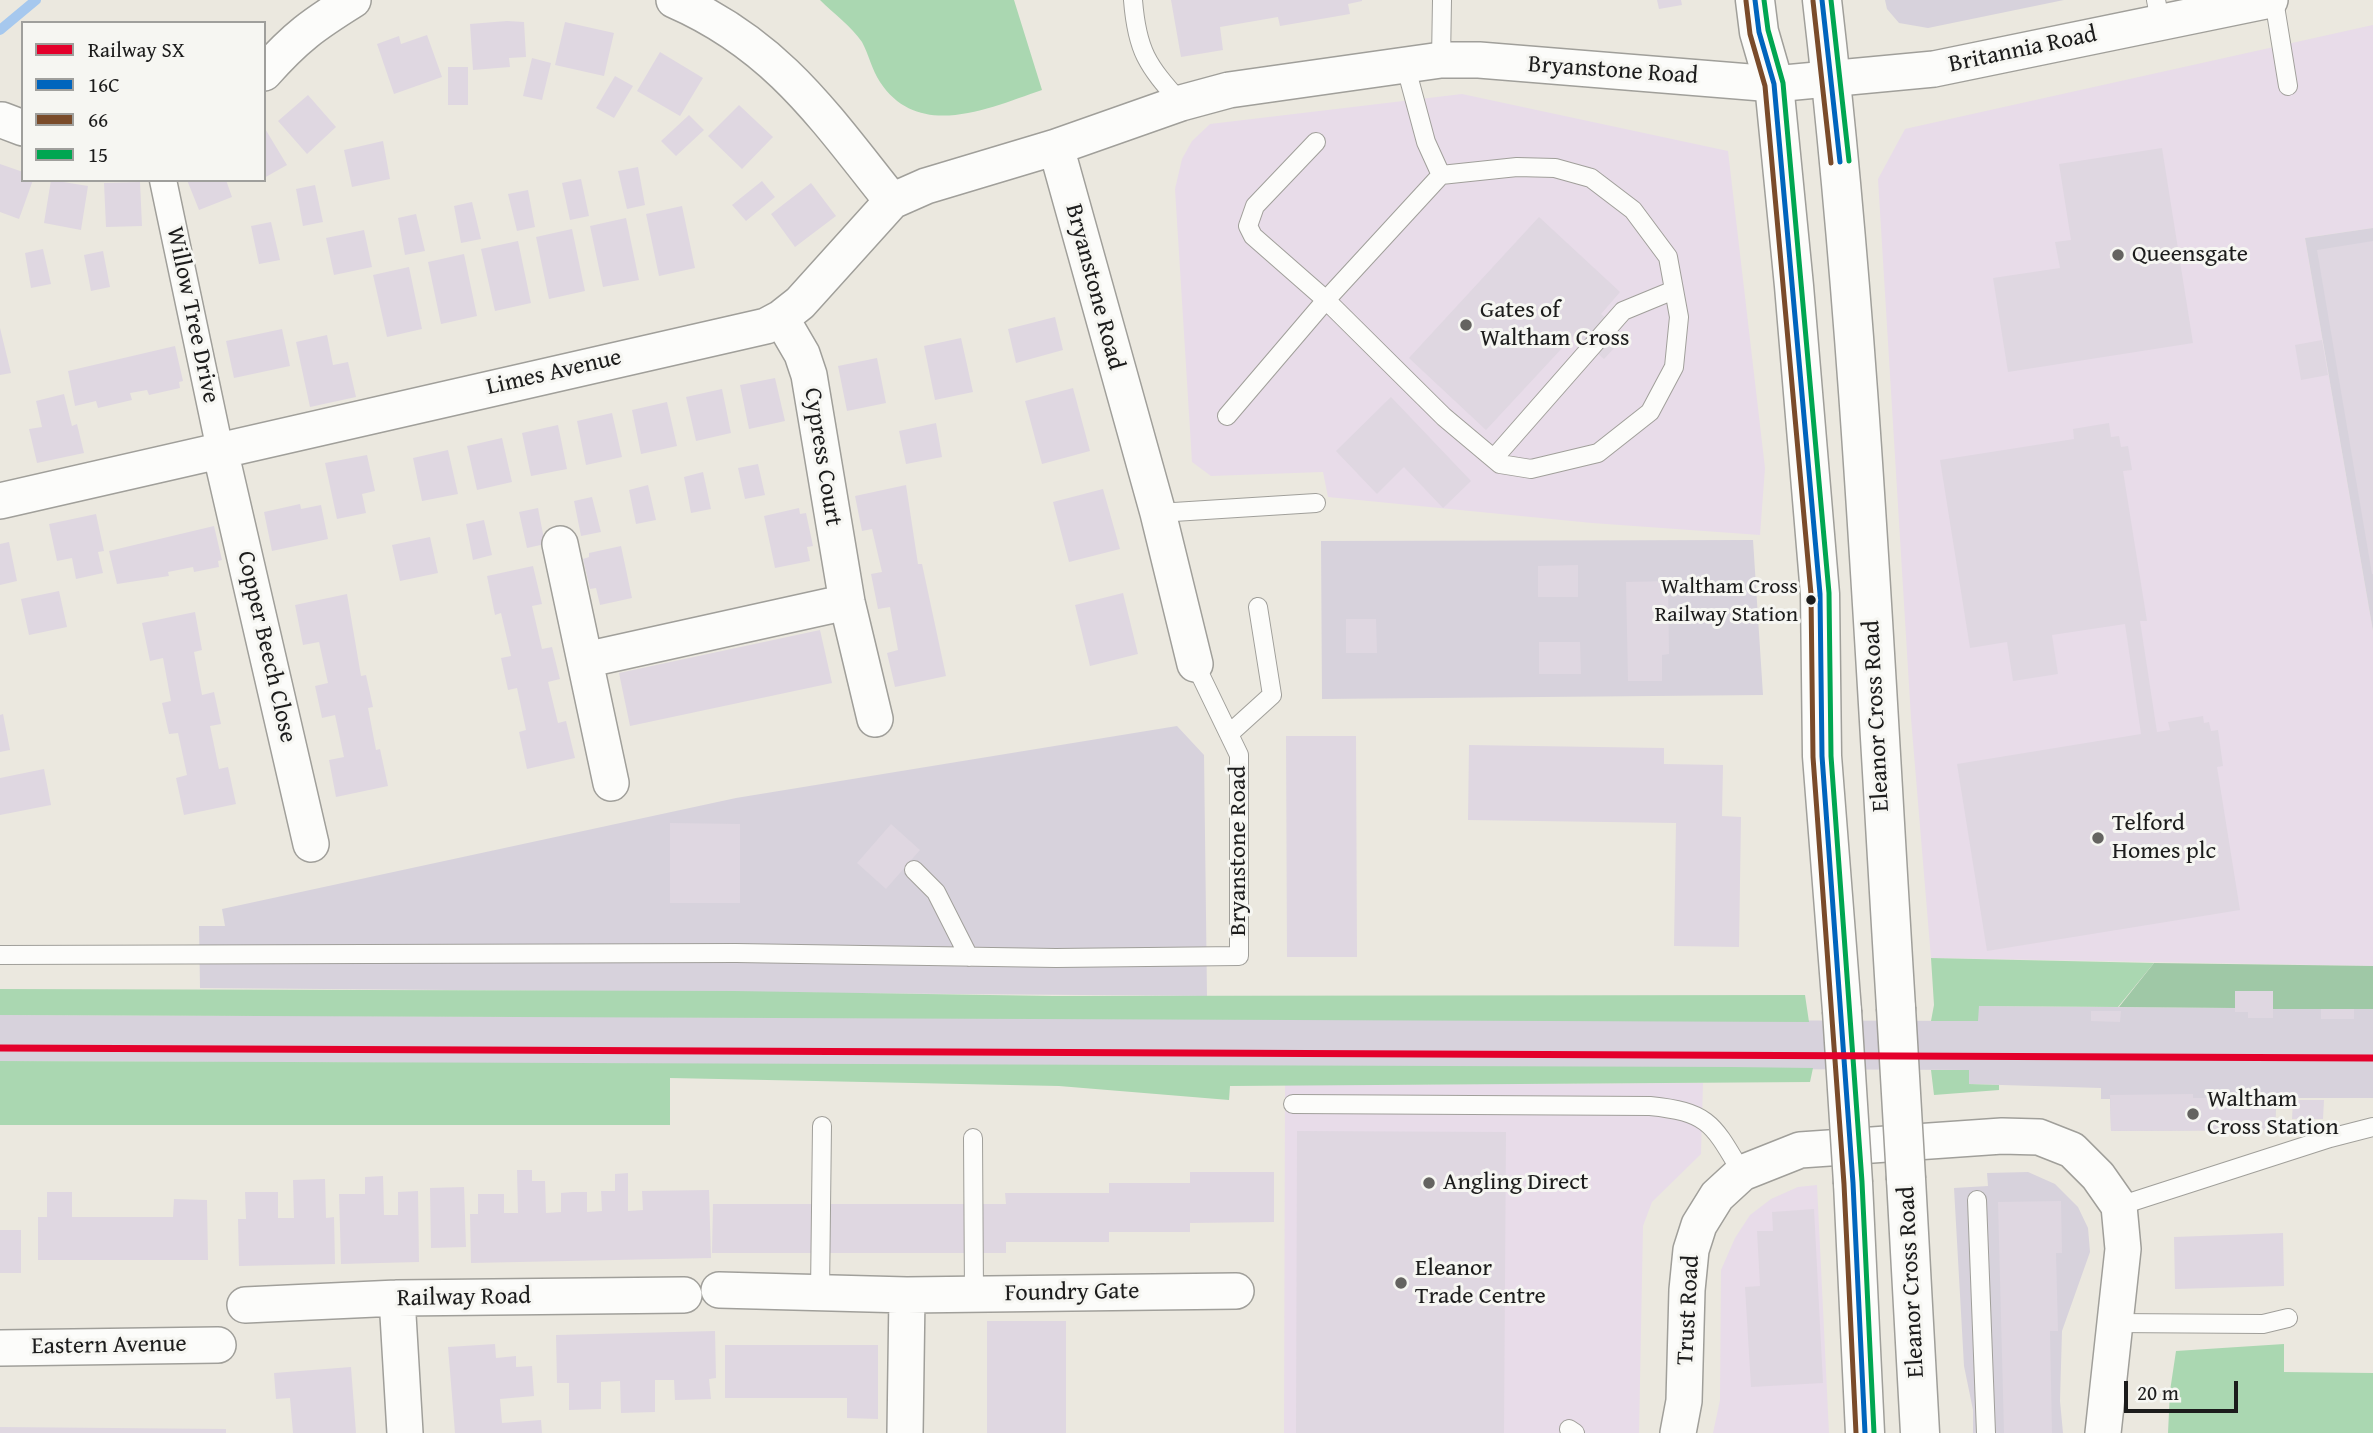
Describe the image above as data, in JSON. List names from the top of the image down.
{
  "streets": {
    "main road": ["Eleanor Cross Road"],
    "street": [
      "Britannia Road",
      "Bryanstone Road",
      "Willow Tree Drive",
      "Limes Avenue",
      "Cypress Court",
      "Copper Beech Close",
      "Foundry Gate",
      "Railway Road",
      "Trust Road",
      "Eastern Avenue"
    ]
  },
  "crossings": [
    ["Britannia Road", "Bryanstone Road"],
    ["Britannia Road", "Eleanor Cross Road"],
    ["Bryanstone Road", "Limes Avenue"],
    ["Willow Tree Drive", "Limes Avenue"],
    ["Willow Tree Drive", "Copper Beech Close"],
    ["Limes Avenue", "Cypress Court"],
    ["Limes Avenue", "Copper Beech Close"]
  ],
  "places": [
    "Queensgate",
    "Gates of Waltham Cross",
    "Waltham Cross Railway Station",
    "Telford Homes plc",
    "Waltham Cross Station",
    "Angling Direct",
    "Eleanor Trade Centre"
  ],
  "lines": [
    "transit line 16C",
    "transit line 15",
    "transit line 66",
    "rail line SX"
  ],
  "legend": [
    "Railway SX",
    "16C",
    "66",
    "15"
  ],
  "scale_bar": "20 m"
}
